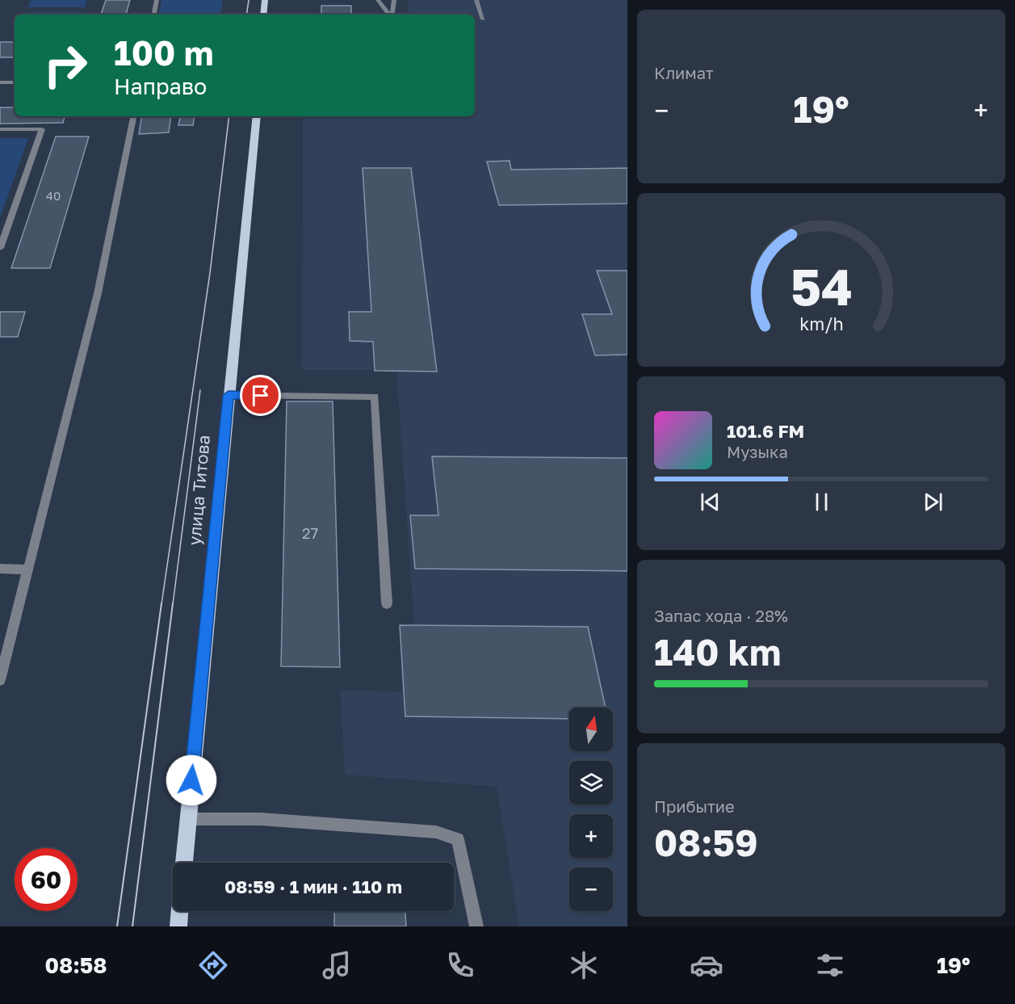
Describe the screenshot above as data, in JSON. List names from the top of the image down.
{
  "streets": {
    "main road": ["улица Титова"]
  },
  "house_numbers": ["40", "27"],
  "north": "top",
  "page": {
    "tile": [
      "Климат",
      ["Запас хода · 28%", "140 km"],
      ["Прибытие", "08:59"]
    ],
    "turn": ["100 m", "Направо"],
    "heat": ["−", "19°", "+"],
    "song": ["101.6 FM", "Музыка"],
    "map_buttons": ["+", "−"],
    "limit": "60",
    "trip": "08:59 · 1 мин · 110 m",
    "tabs": ["08:58", "19°"],
    "gauge": ["54", "km/h"]
  }
}
